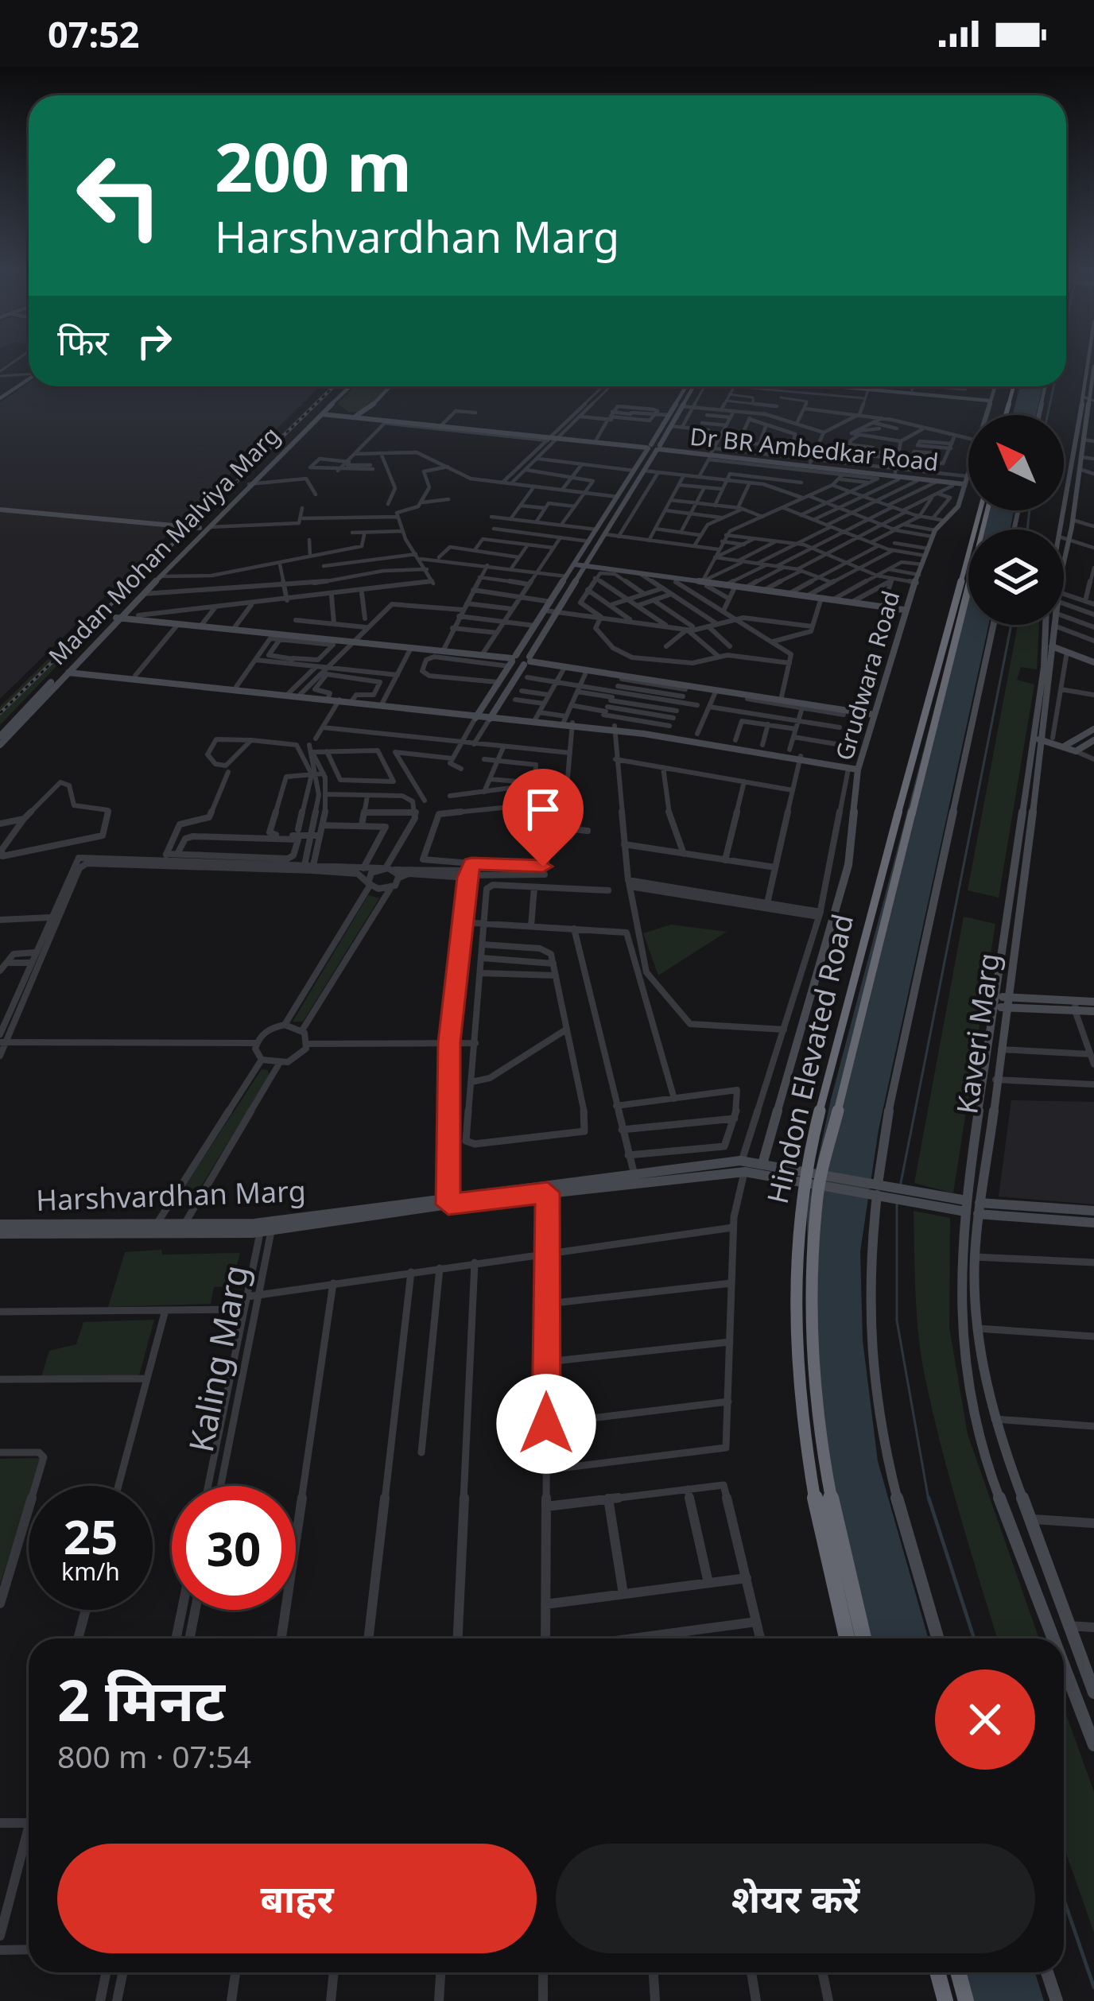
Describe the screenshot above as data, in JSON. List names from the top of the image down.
{
  "streets": {
    "highway": ["Hindon Elevated Road"],
    "street": [
      "Dr BR Ambedkar Road",
      "Madan Mohan Malviya Marg",
      "Grudwara Road",
      "Kaveri Marg",
      "Harshvardhan Marg",
      "Kaling Marg"
    ]
  },
  "crossings": [
    ["Dr BR Ambedkar Road", "Madan Mohan Malviya Marg"],
    ["Dr BR Ambedkar Road", "Grudwara Road"],
    ["Grudwara Road", "Harshvardhan Marg"],
    ["Kaveri Marg", "Harshvardhan Marg"],
    ["Harshvardhan Marg", "Kaling Marg"]
  ],
  "north": "top left",
  "page": {
    "status": "07:52",
    "turn": ["200 m", "Harshvardhan Marg"],
    "then": "फिर",
    "speed": "25 km/h",
    "limit": "30",
    "heading": ["2 मिनट", "800 m · 07:54"],
    "buttons": ["बाहर", "शेयर करें"]
  }
}
